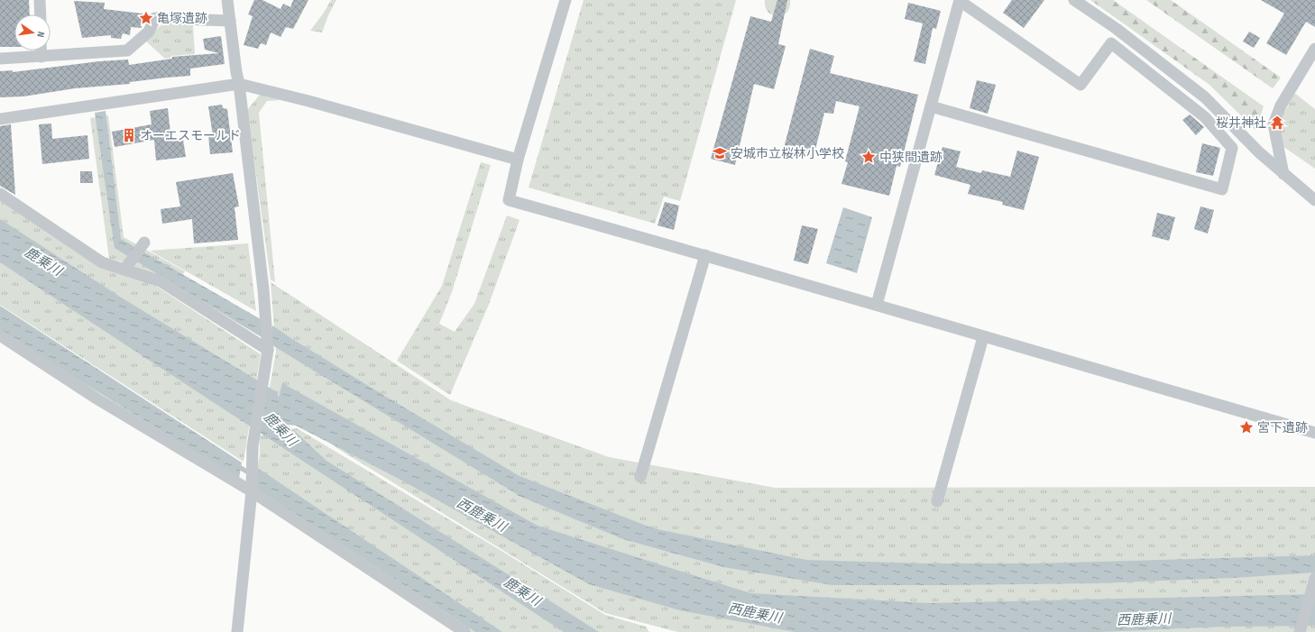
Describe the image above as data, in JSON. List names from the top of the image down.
{
  "water": ["鹿乗川", "西鹿乗川"],
  "places": {
    "place": ["亀塚遺跡", "中狭間遺跡", "宮下遺跡"],
    "temple": ["桜井神社"],
    "building": ["オーエスモールド"],
    "school or university": ["安城市立桜林小学校"]
  },
  "north": "right"
}
